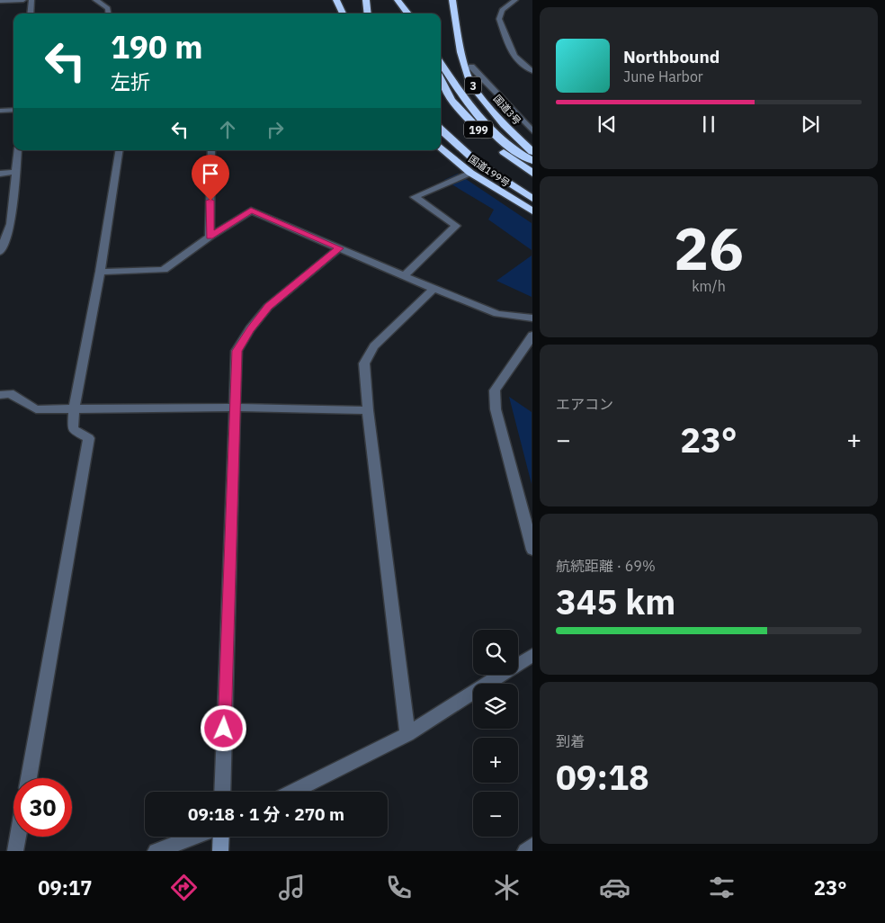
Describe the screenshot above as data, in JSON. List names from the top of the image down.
{
  "streets": {
    "highway": [
      "3",
      "国道3号",
      "199",
      "国道199号"
    ]
  },
  "page": {
    "turn": ["190 m", "左折"],
    "song": ["Northbound", "June Harbor"],
    "tile": [
      ["26", "km/h"],
      "エアコン",
      ["航続距離 · 69%", "345 km"],
      ["到着", "09:18"]
    ],
    "heat": ["−", "23°", "+"],
    "map_buttons": ["+", "−"],
    "limit": "30",
    "trip": "09:18 · 1 分 · 270 m",
    "tabs": ["09:17", "23°"]
  }
}
